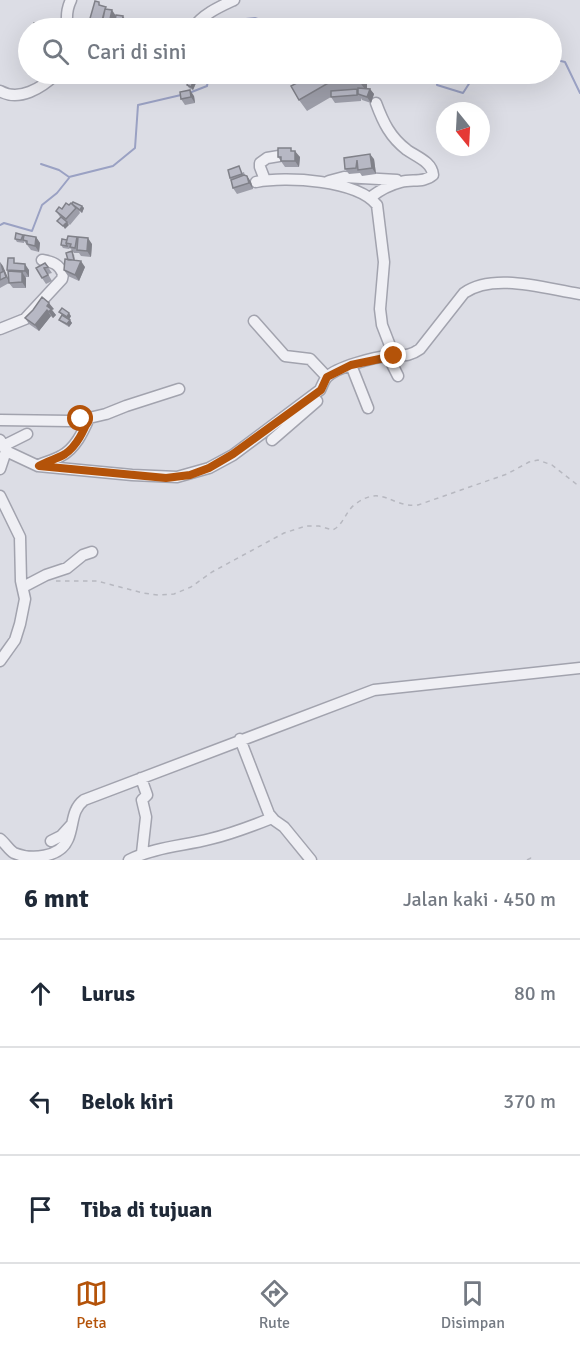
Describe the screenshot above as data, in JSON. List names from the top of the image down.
{
  "north": "bottom",
  "page": {
    "search": "Cari di sini",
    "heading": ["6 mnt", "Jalan kaki · 450 m"],
    "list": [
      ["Lurus", "80 m"],
      ["Belok kiri", "370 m"],
      "Tiba di tujuan"
    ],
    "nav": ["Peta", "Rute", "Disimpan"]
  }
}
